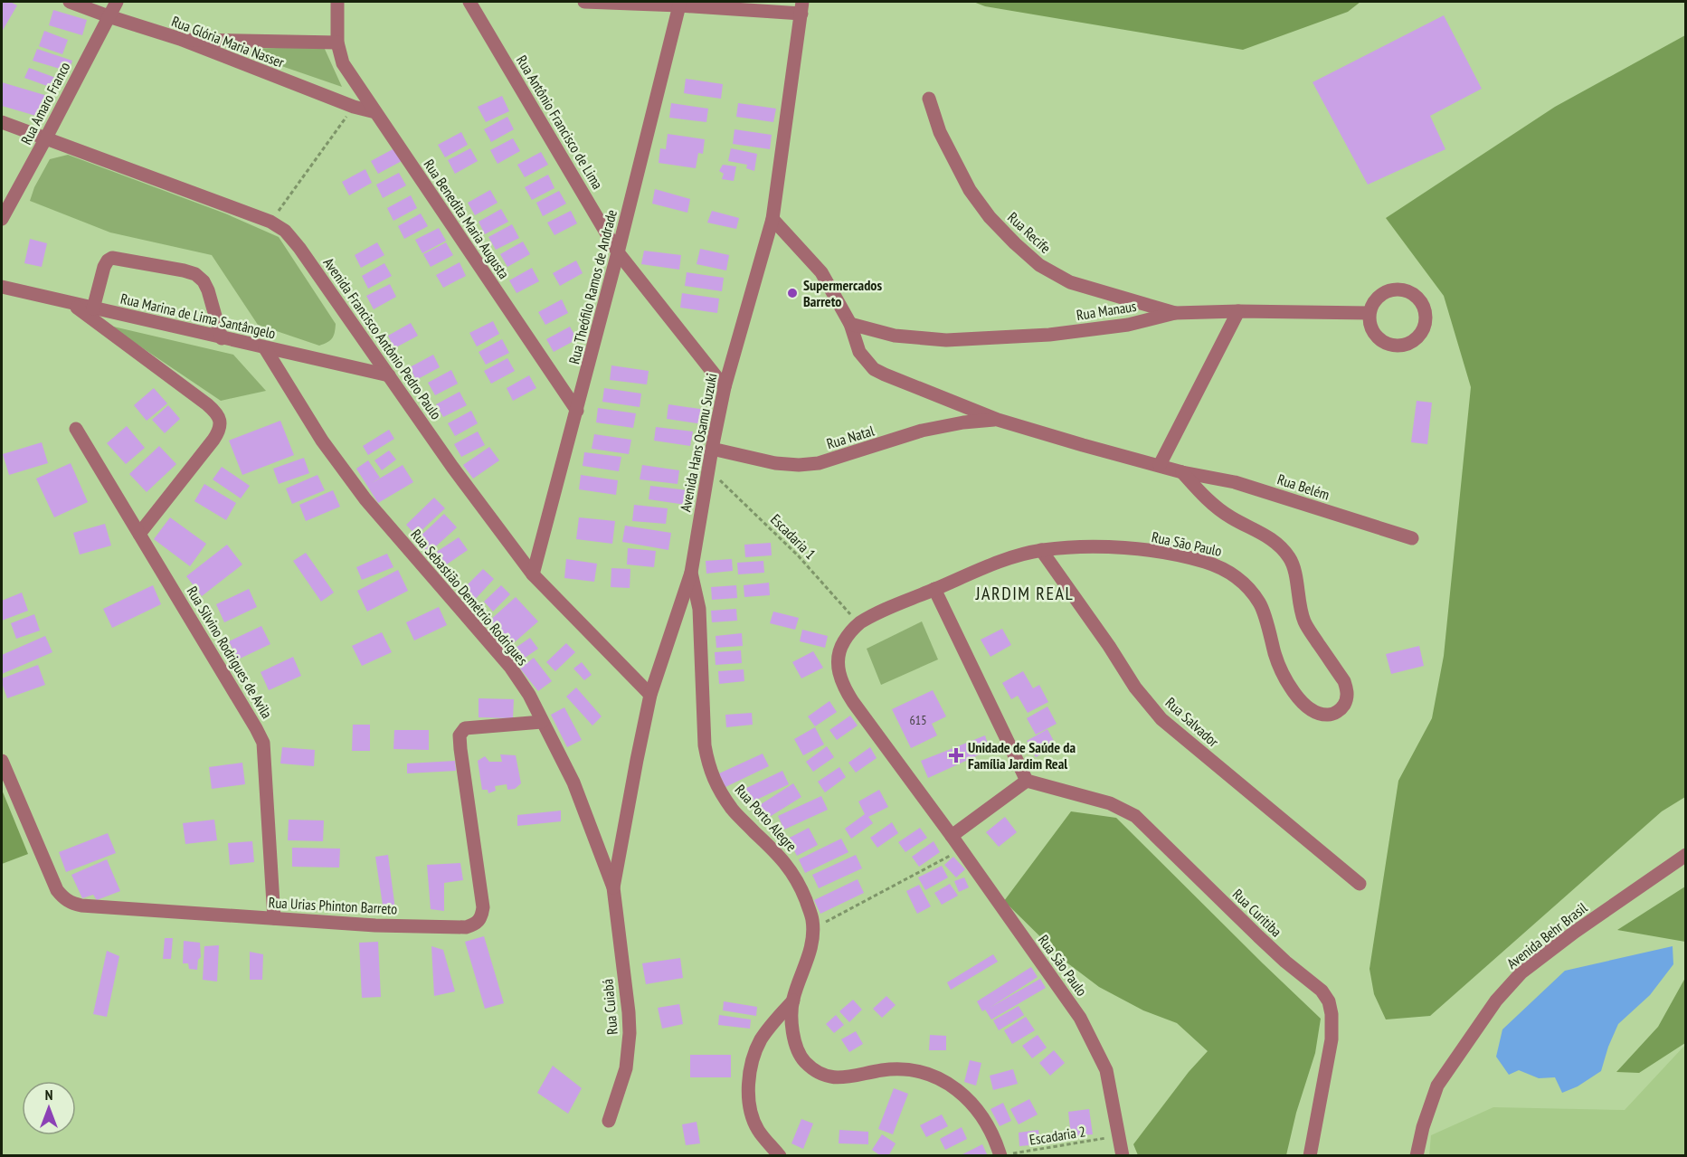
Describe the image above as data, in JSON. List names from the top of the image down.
{
  "streets": {
    "street": [
      "Rua Glória Maria Nasser",
      "Rua Amaro Franco",
      "Rua Antônio Francisco de Lima",
      "Rua Benedita Maria Augusta",
      "Rua Recife",
      "Rua Theófilo Ramos de Andrade",
      "Rua Manaus",
      "Rua Marina de Lima Santângelo",
      "Avenida Francisco Antônio Pedro Paulo",
      "Rua Natal",
      "Avenida Hans Osamu Suzuki",
      "Rua Belém",
      "Rua São Paulo",
      "Rua Sebastião Demétrio Rodrigues",
      "Rua Silvino Rodrigues de Avila",
      "Rua Salvador",
      "Rua Porto Alegre",
      "Rua Urias Phinton Barreto",
      "Rua Curitiba",
      "Avenida Behr Brasil",
      "Rua Cuiabá"
    ],
    "path": ["Escadaria 1", "Escadaria 2"]
  },
  "crossings": [
    ["Rua Glória Maria Nasser", "Rua Amaro Franco"],
    ["Rua Glória Maria Nasser", "Rua Benedita Maria Augusta"],
    ["Rua Amaro Franco", "Avenida Francisco Antônio Pedro Paulo"],
    ["Rua Antônio Francisco de Lima", "Rua Theófilo Ramos de Andrade"],
    ["Rua Antônio Francisco de Lima", "Avenida Hans Osamu Suzuki"],
    ["Rua Benedita Maria Augusta", "Rua Theófilo Ramos de Andrade"],
    ["Rua Recife", "Rua Manaus"],
    ["Rua Theófilo Ramos de Andrade", "Avenida Francisco Antônio Pedro Paulo"],
    ["Rua Marina de Lima Santângelo", "Avenida Francisco Antônio Pedro Paulo"],
    ["Rua Marina de Lima Santângelo", "Rua Sebastião Demétrio Rodrigues"],
    ["Avenida Francisco Antônio Pedro Paulo", "Avenida Hans Osamu Suzuki"],
    ["Rua Natal", "Avenida Hans Osamu Suzuki"],
    ["Avenida Hans Osamu Suzuki", "Escadaria 1"],
    ["Avenida Hans Osamu Suzuki", "Rua Sebastião Demétrio Rodrigues"],
    ["Avenida Hans Osamu Suzuki", "Rua Porto Alegre"],
    ["Avenida Hans Osamu Suzuki", "Rua Cuiabá"],
    ["Rua Belém", "Rua São Paulo"],
    ["Escadaria 1", "Rua São Paulo"],
    ["Rua São Paulo", "Rua Salvador"],
    ["Rua São Paulo", "Escadaria 2"],
    ["Rua Sebastião Demétrio Rodrigues", "Rua Urias Phinton Barreto"],
    ["Rua Sebastião Demétrio Rodrigues", "Rua Cuiabá"],
    ["Rua Silvino Rodrigues de Avila", "Rua Urias Phinton Barreto"],
    ["Rua Porto Alegre", "Escadaria 2"]
  ],
  "districts": ["JARDIM REAL"],
  "places": {
    "other": ["Supermercados Barreto"],
    "health": ["Unidade de Saúde da Família Jardim Real"]
  },
  "house_numbers": ["615"],
  "north": "top"
}
